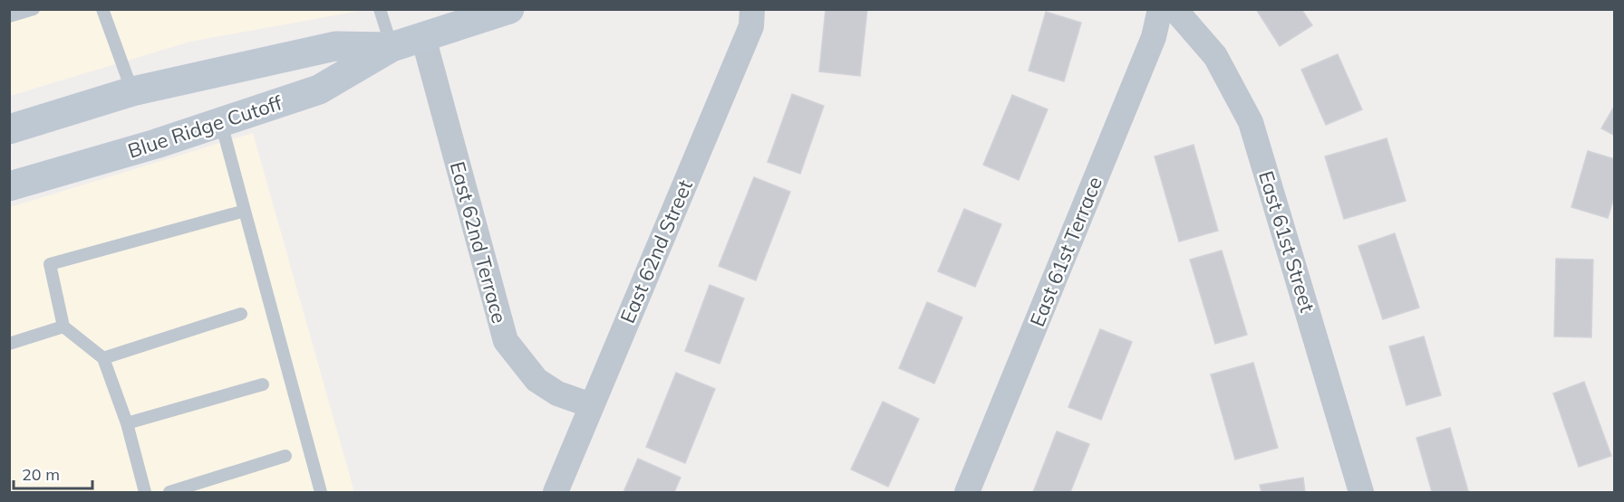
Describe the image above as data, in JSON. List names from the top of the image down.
{
  "streets": {
    "main road": ["Blue Ridge Cutoff"],
    "street": [
      "East 61st Street",
      "East 62nd Terrace",
      "East 62nd Street",
      "East 61st Terrace"
    ]
  },
  "crossings": [
    ["Blue Ridge Cutoff", "East 62nd Terrace"],
    ["East 62nd Terrace", "East 62nd Street"]
  ],
  "scale_bar": "20 m"
}
